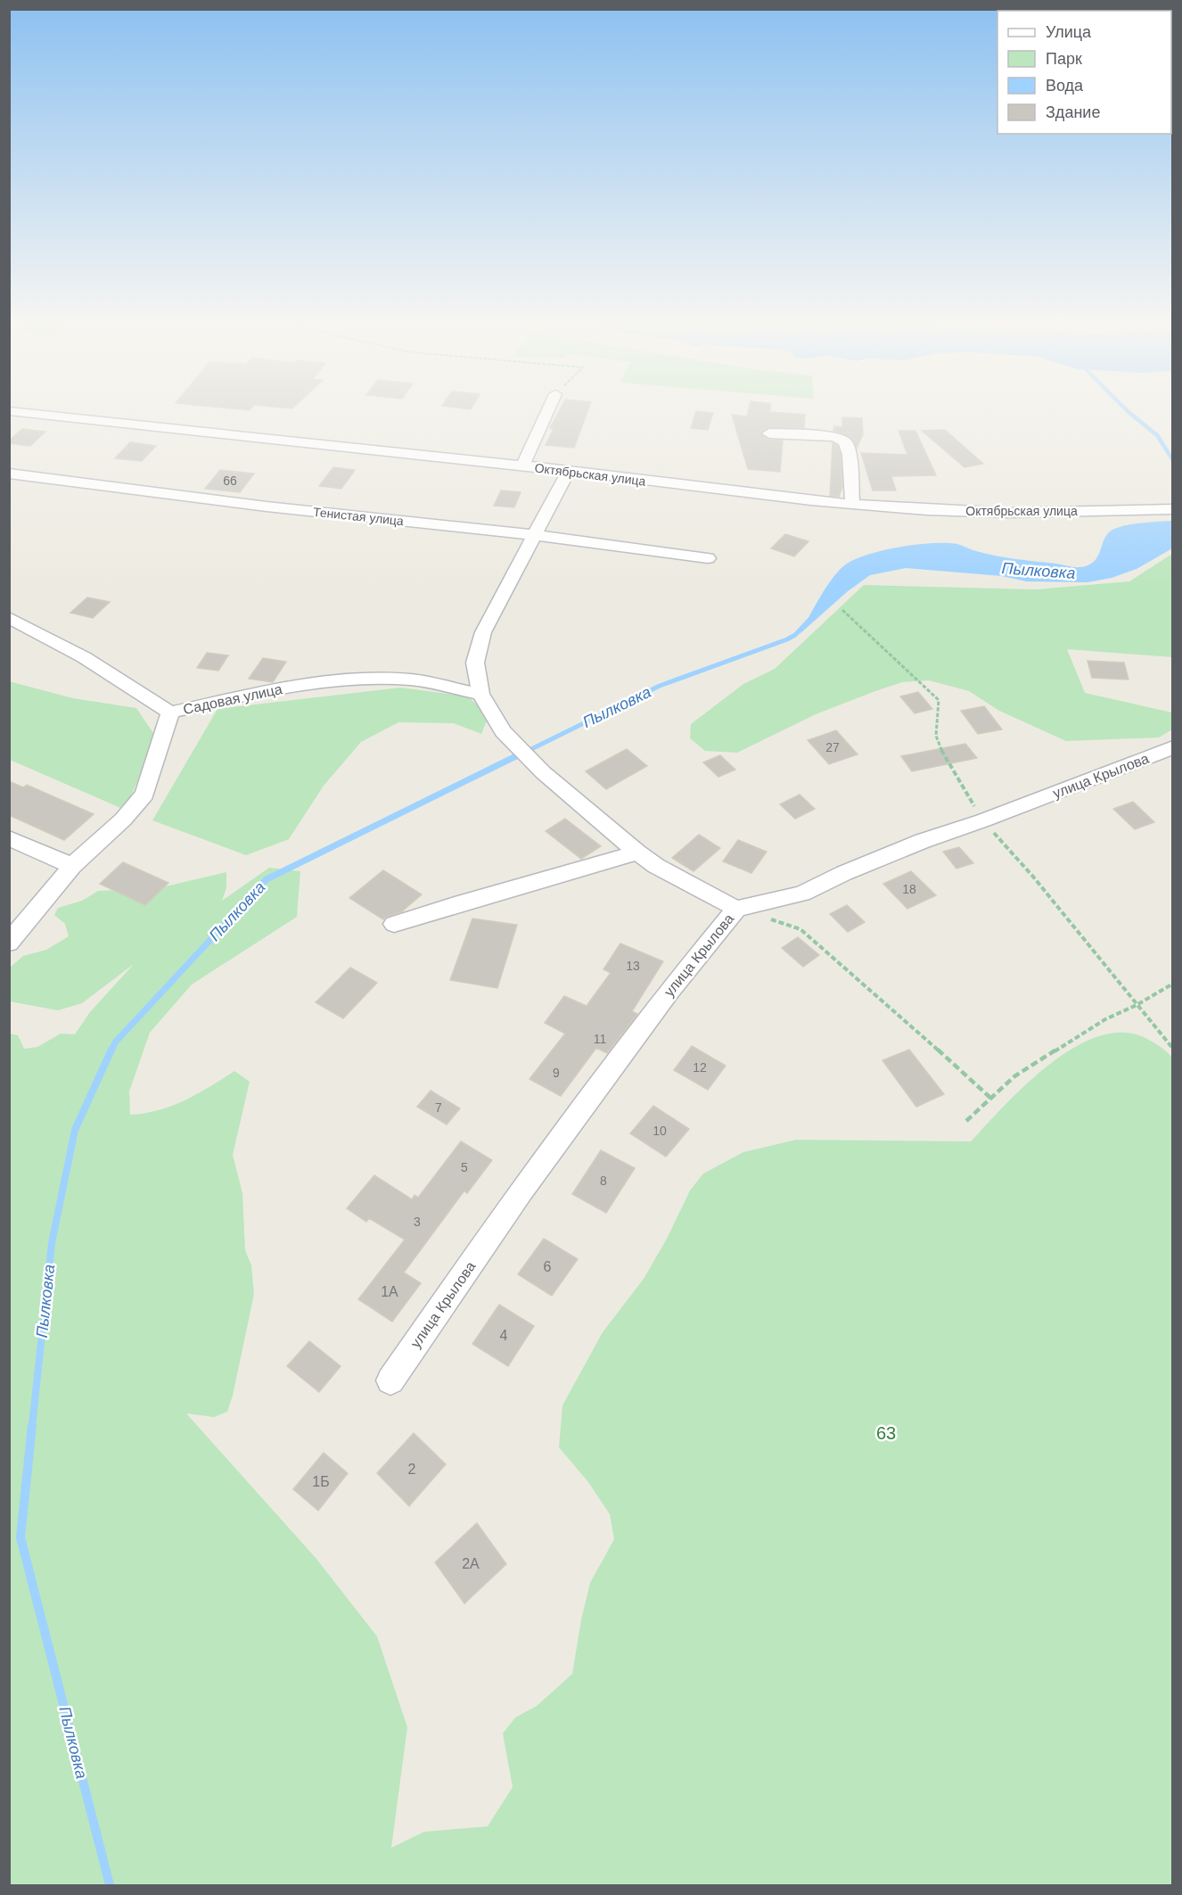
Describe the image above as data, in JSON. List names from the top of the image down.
{
  "streets": {
    "street": [
      "Октябрьская улица",
      "Тенистая улица",
      "Садовая улица",
      "улица Крылова"
    ]
  },
  "water": ["Пылковка"],
  "parks": ["63"],
  "house_numbers": [
    "66",
    "27",
    "18",
    "13",
    "11",
    "12",
    "9",
    "7",
    "10",
    "5",
    "8",
    "3",
    "6",
    "1А",
    "4",
    "2",
    "1Б",
    "2А"
  ],
  "legend": [
    "Улица",
    "Парк",
    "Вода",
    "Здание"
  ]
}
